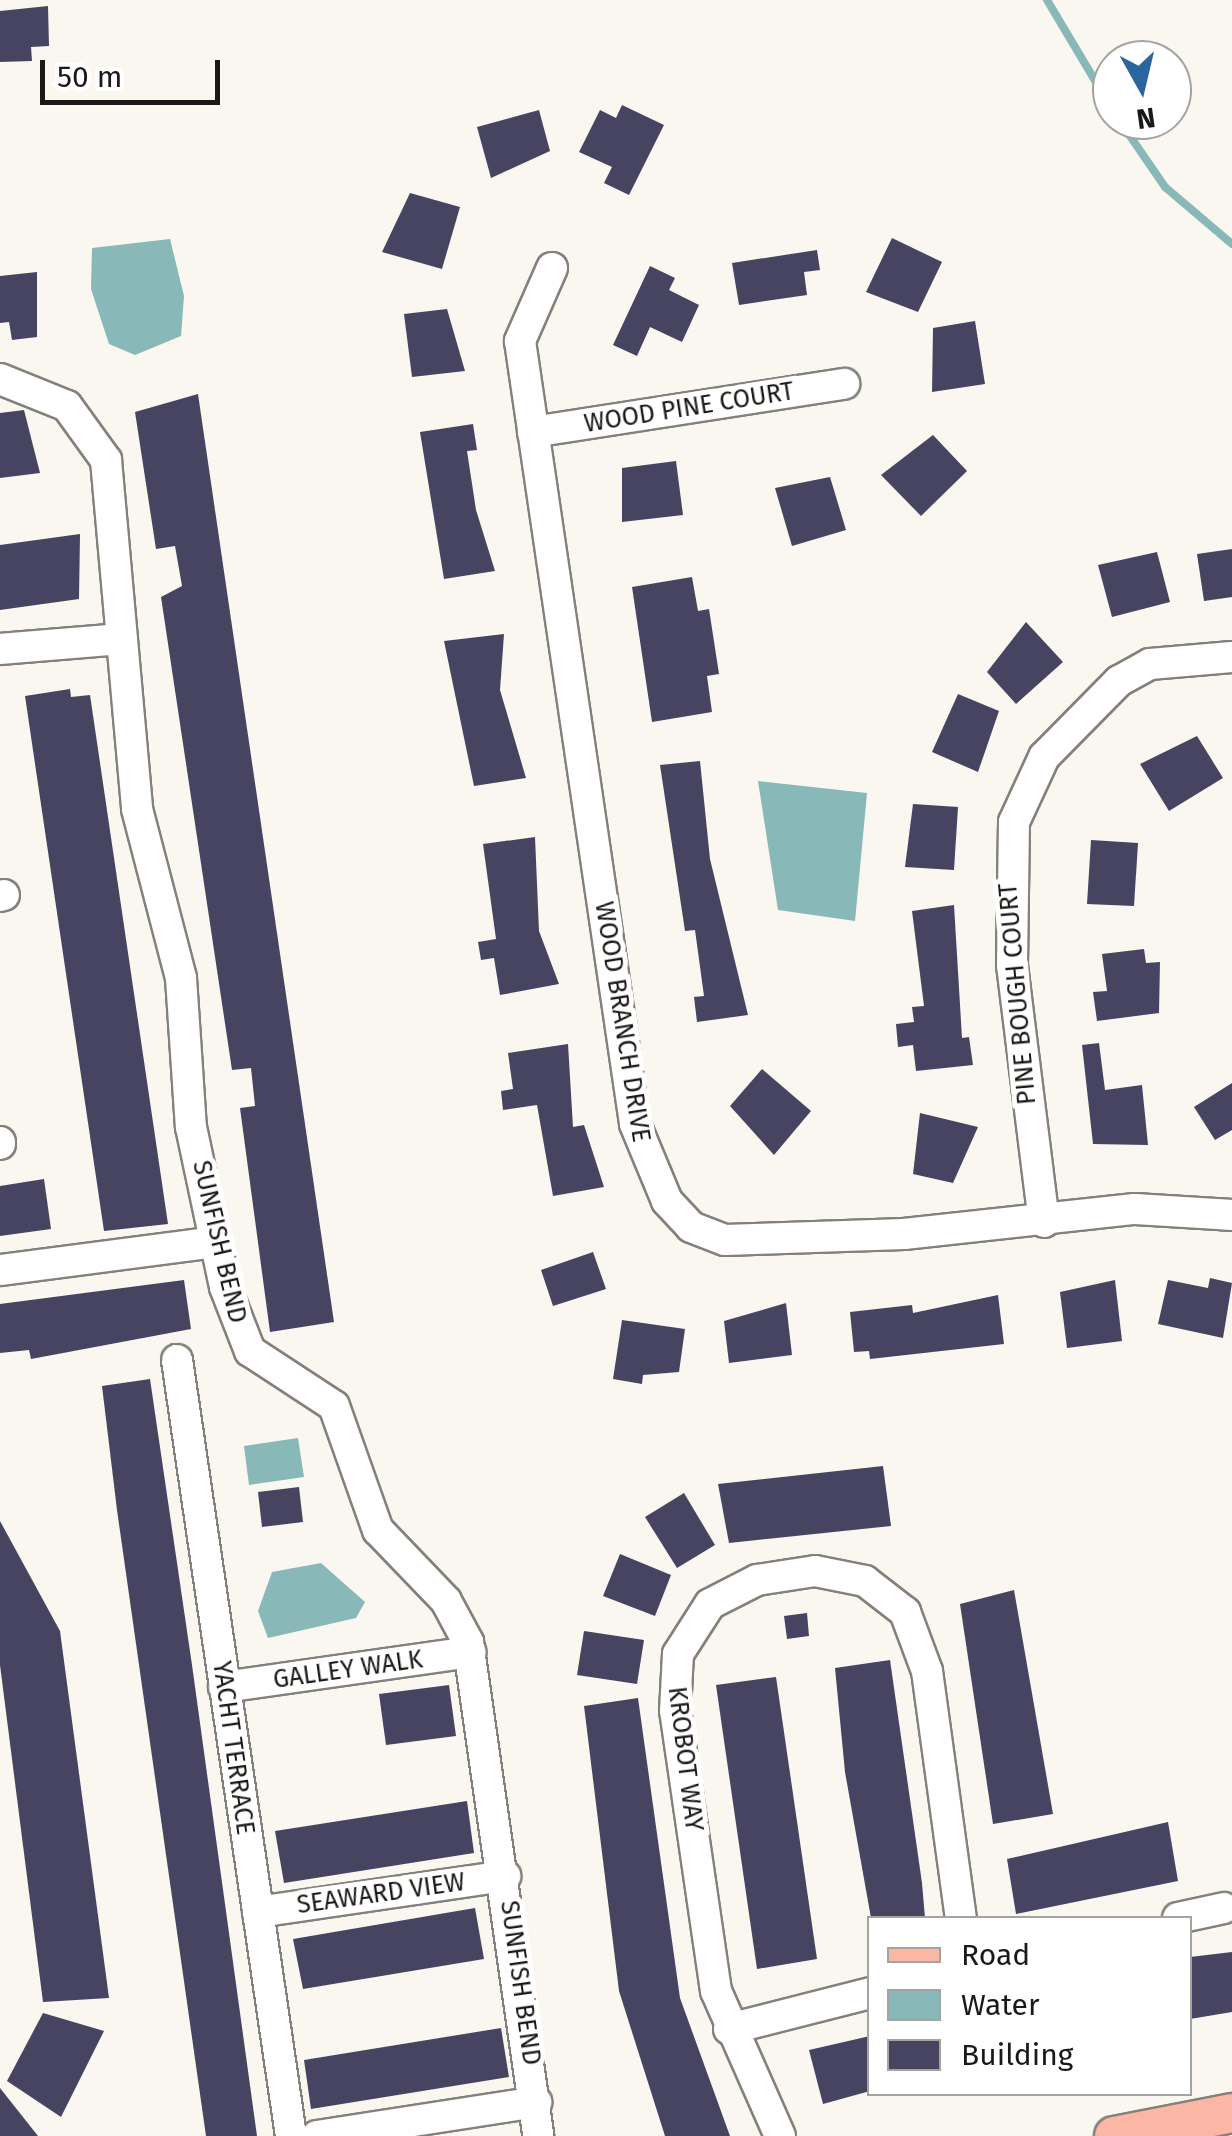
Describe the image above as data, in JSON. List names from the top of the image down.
{
  "streets": {
    "street": [
      "WOOD PINE COURT",
      "PINE BOUGH COURT",
      "WOOD BRANCH DRIVE",
      "SUNFISH BEND",
      "GALLEY WALK",
      "YACHT TERRACE",
      "KROBOT WAY",
      "SEAWARD VIEW"
    ]
  },
  "crossings": [
    ["WOOD PINE COURT", "WOOD BRANCH DRIVE"],
    ["PINE BOUGH COURT", "WOOD BRANCH DRIVE"],
    ["SUNFISH BEND", "GALLEY WALK"],
    ["SUNFISH BEND", "SEAWARD VIEW"],
    ["GALLEY WALK", "YACHT TERRACE"],
    ["YACHT TERRACE", "SEAWARD VIEW"]
  ],
  "legend": ["Road", "Water", "Building"],
  "scale_bar": "50 m",
  "north": "bottom"
}
